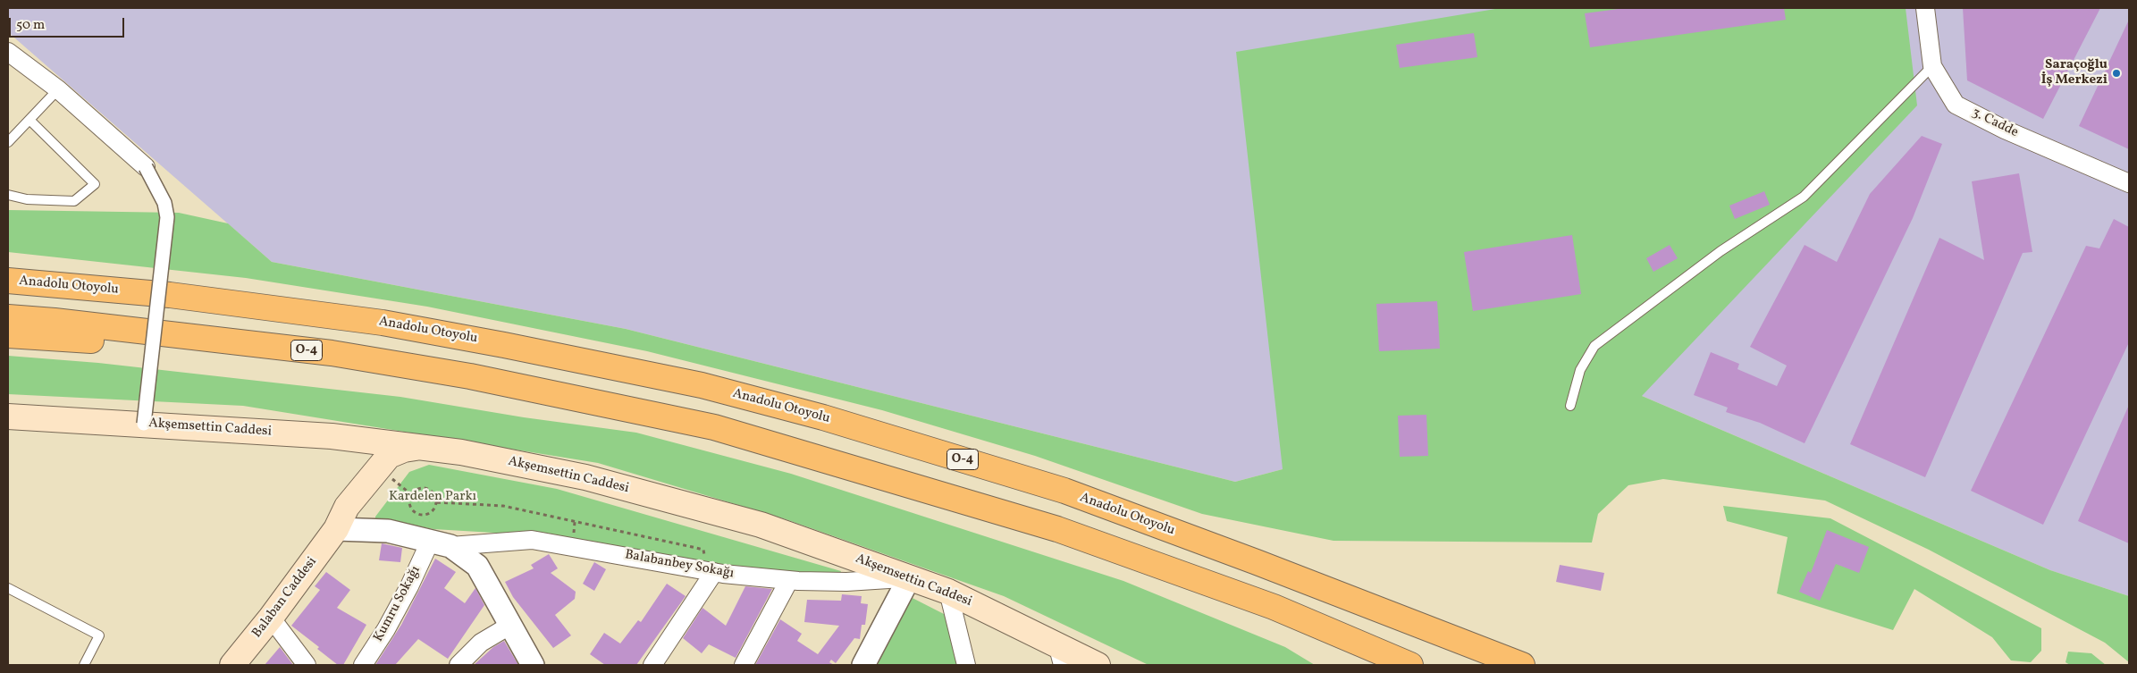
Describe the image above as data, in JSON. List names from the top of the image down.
{
  "streets": {
    "highway": ["Anadolu Otoyolu", "O-4"],
    "main road": ["Akşemsettin Caddesi", "Balaban Caddesi"],
    "street": ["3. Cadde", "Balabanbey Sokağı", "Kumru Sokağı"]
  },
  "crossings": [
    ["Akşemsettin Caddesi", "Balabanbey Sokağı"],
    ["Balabanbey Sokağı", "Kumru Sokağı"]
  ],
  "parks": ["Kardelen Parkı"],
  "places": ["Saraçoğlu İş Merkezi"],
  "scale_bar": "50 m"
}
